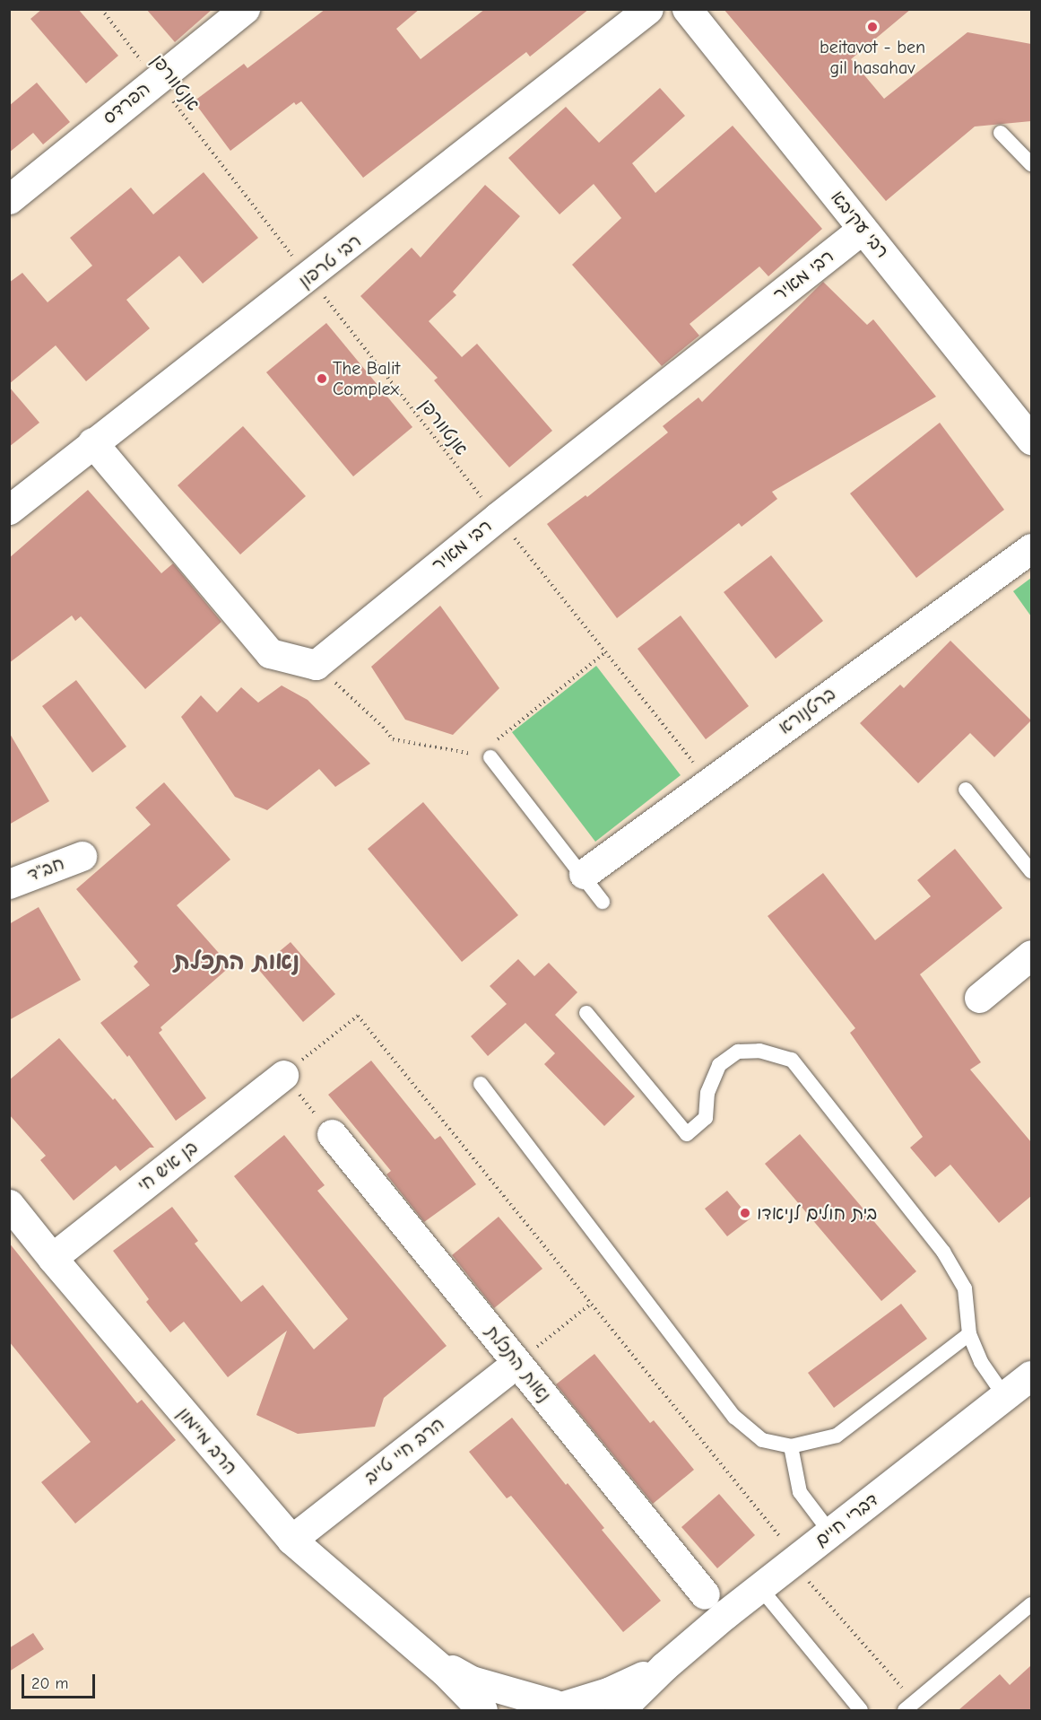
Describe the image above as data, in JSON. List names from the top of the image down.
{
  "streets": {
    "street": [
      "הפרדס",
      "רבי עקיבא",
      "רבי טרפון",
      "רבי מאיר",
      "ברטנורא",
      "חב\"ד",
      "בן איש חי",
      "נאות התכלת",
      "הרב מיימון",
      "הרב חיי טייב",
      "דברי חיים"
    ],
    "path": ["אנטוורפן"]
  },
  "crossings": [
    ["אנטוורפן", "הפרדס"],
    ["אנטוורפן", "רבי טרפון"],
    ["אנטוורפן", "רבי מאיר"],
    ["אנטוורפן", "ברטנורא"],
    ["רבי עקיבא", "רבי מאיר"],
    ["בן איש חי", "הרב מיימון"],
    ["נאות התכלת", "הרב חיי טייב"],
    ["הרב מיימון", "הרב חיי טייב"],
    ["הרב מיימון", "דברי חיים"]
  ],
  "districts": ["נאות התכלת"],
  "places": ["beitavot - ben gil hasahav", "The Balit Complex", "בית חולים לניאדו"],
  "scale_bar": "20 m"
}
